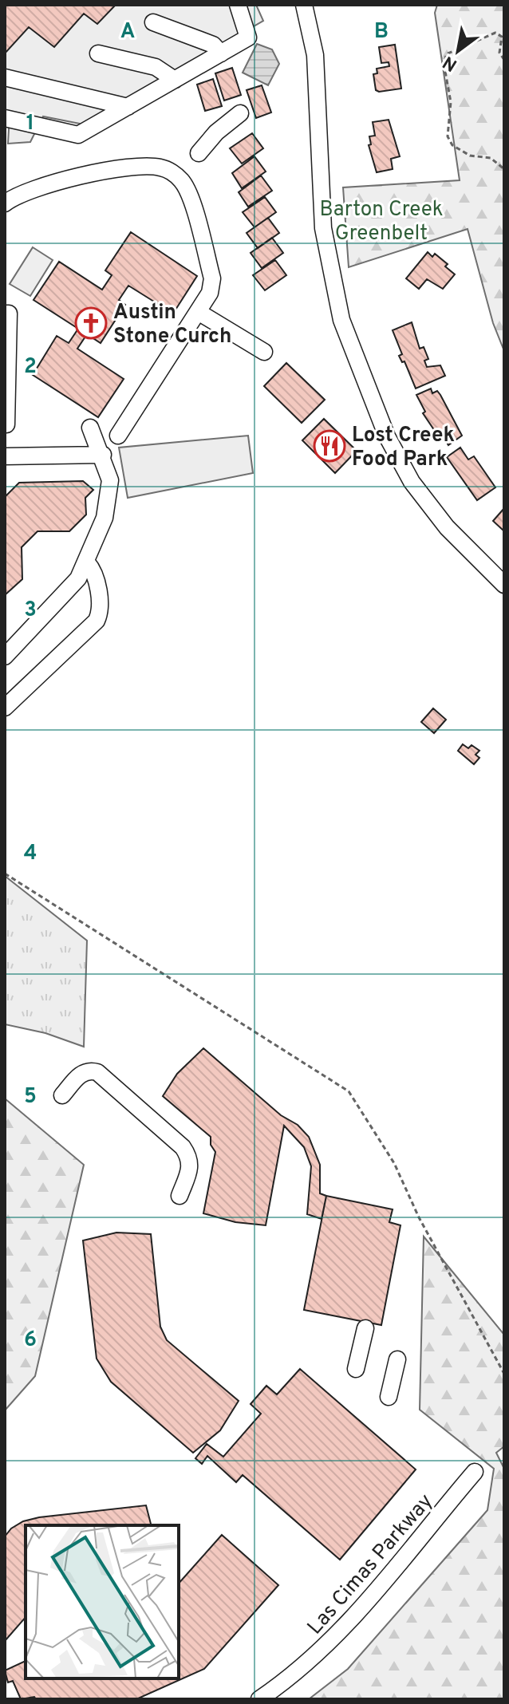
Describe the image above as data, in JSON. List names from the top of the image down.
{
  "streets": {
    "street": ["Las Cimas Parkway"]
  },
  "parks": ["Barton Creek Greenbelt"],
  "places": {
    "church": ["Austin Stone Curch"],
    "restaurant": ["Lost Creek Food Park"]
  },
  "north": "bottom left",
  "grid": {
    "columns": ["A", "B"],
    "rows": [
      "1",
      "2",
      "3",
      "4",
      "5",
      "6"
    ]
  }
}
